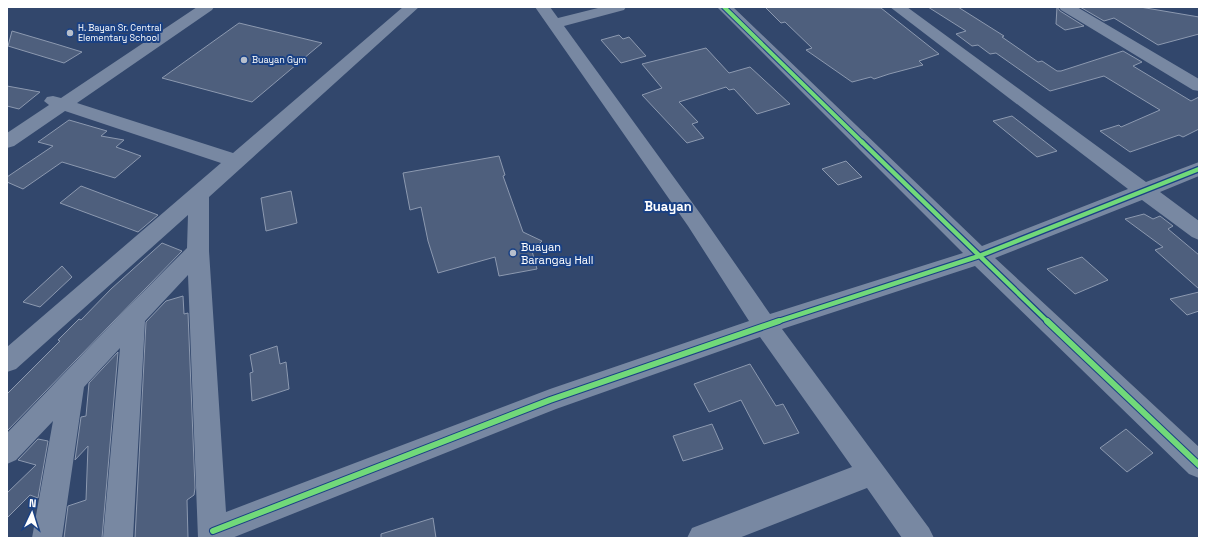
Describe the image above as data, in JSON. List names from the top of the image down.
{
  "districts": ["Buayan"],
  "places": ["H. Bayan Sr. Central Elementary School", "Buayan Gym", "Buayan Barangay Hall"],
  "north": "top"
}
